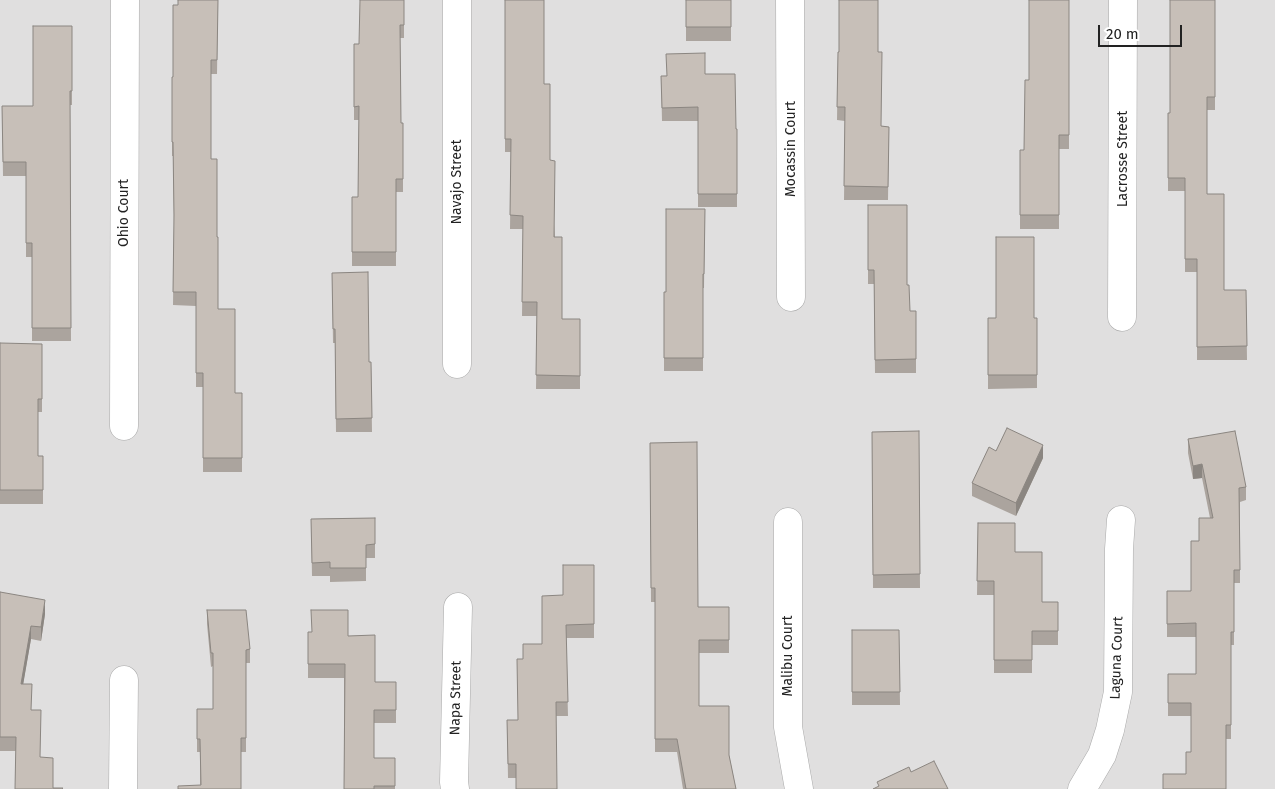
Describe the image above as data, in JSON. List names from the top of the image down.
{
  "streets": {
    "street": [
      "Mocassin Court",
      "Lacrosse Street",
      "Navajo Street",
      "Ohio Court",
      "Malibu Court",
      "Laguna Court",
      "Napa Street"
    ]
  },
  "scale_bar": "20 m"
}
